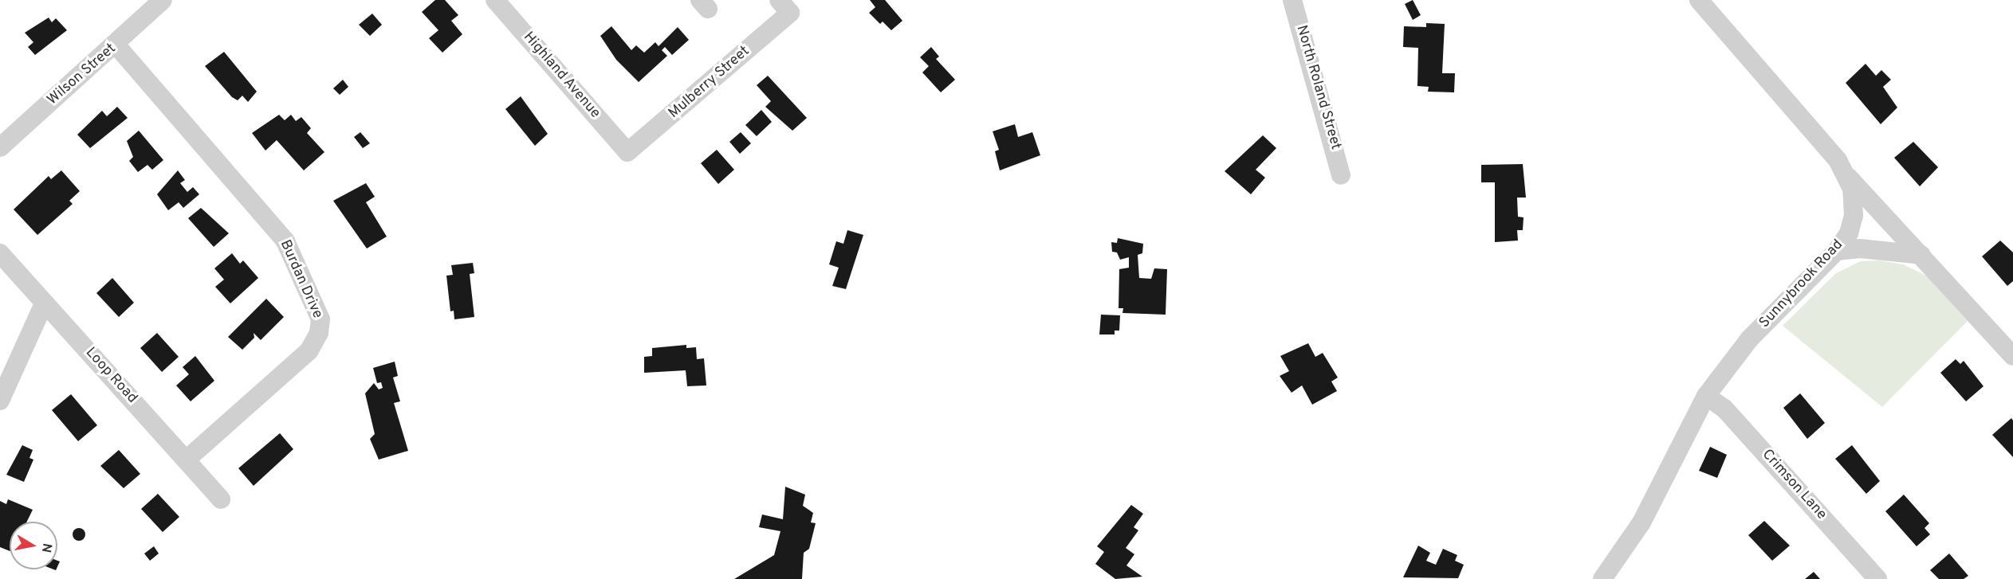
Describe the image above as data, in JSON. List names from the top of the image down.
{
  "streets": {
    "street": [
      "Wilson Street",
      "Highland Avenue",
      "Mulberry Street",
      "North Roland Street",
      "Burdan Drive",
      "Sunnybrook Road",
      "Loop Road",
      "Crimson Lane"
    ]
  },
  "crossings": [
    ["Wilson Street", "Burdan Drive"],
    ["Highland Avenue", "Mulberry Street"],
    ["Burdan Drive", "Loop Road"],
    ["Sunnybrook Road", "Crimson Lane"]
  ],
  "north": "right"
}
